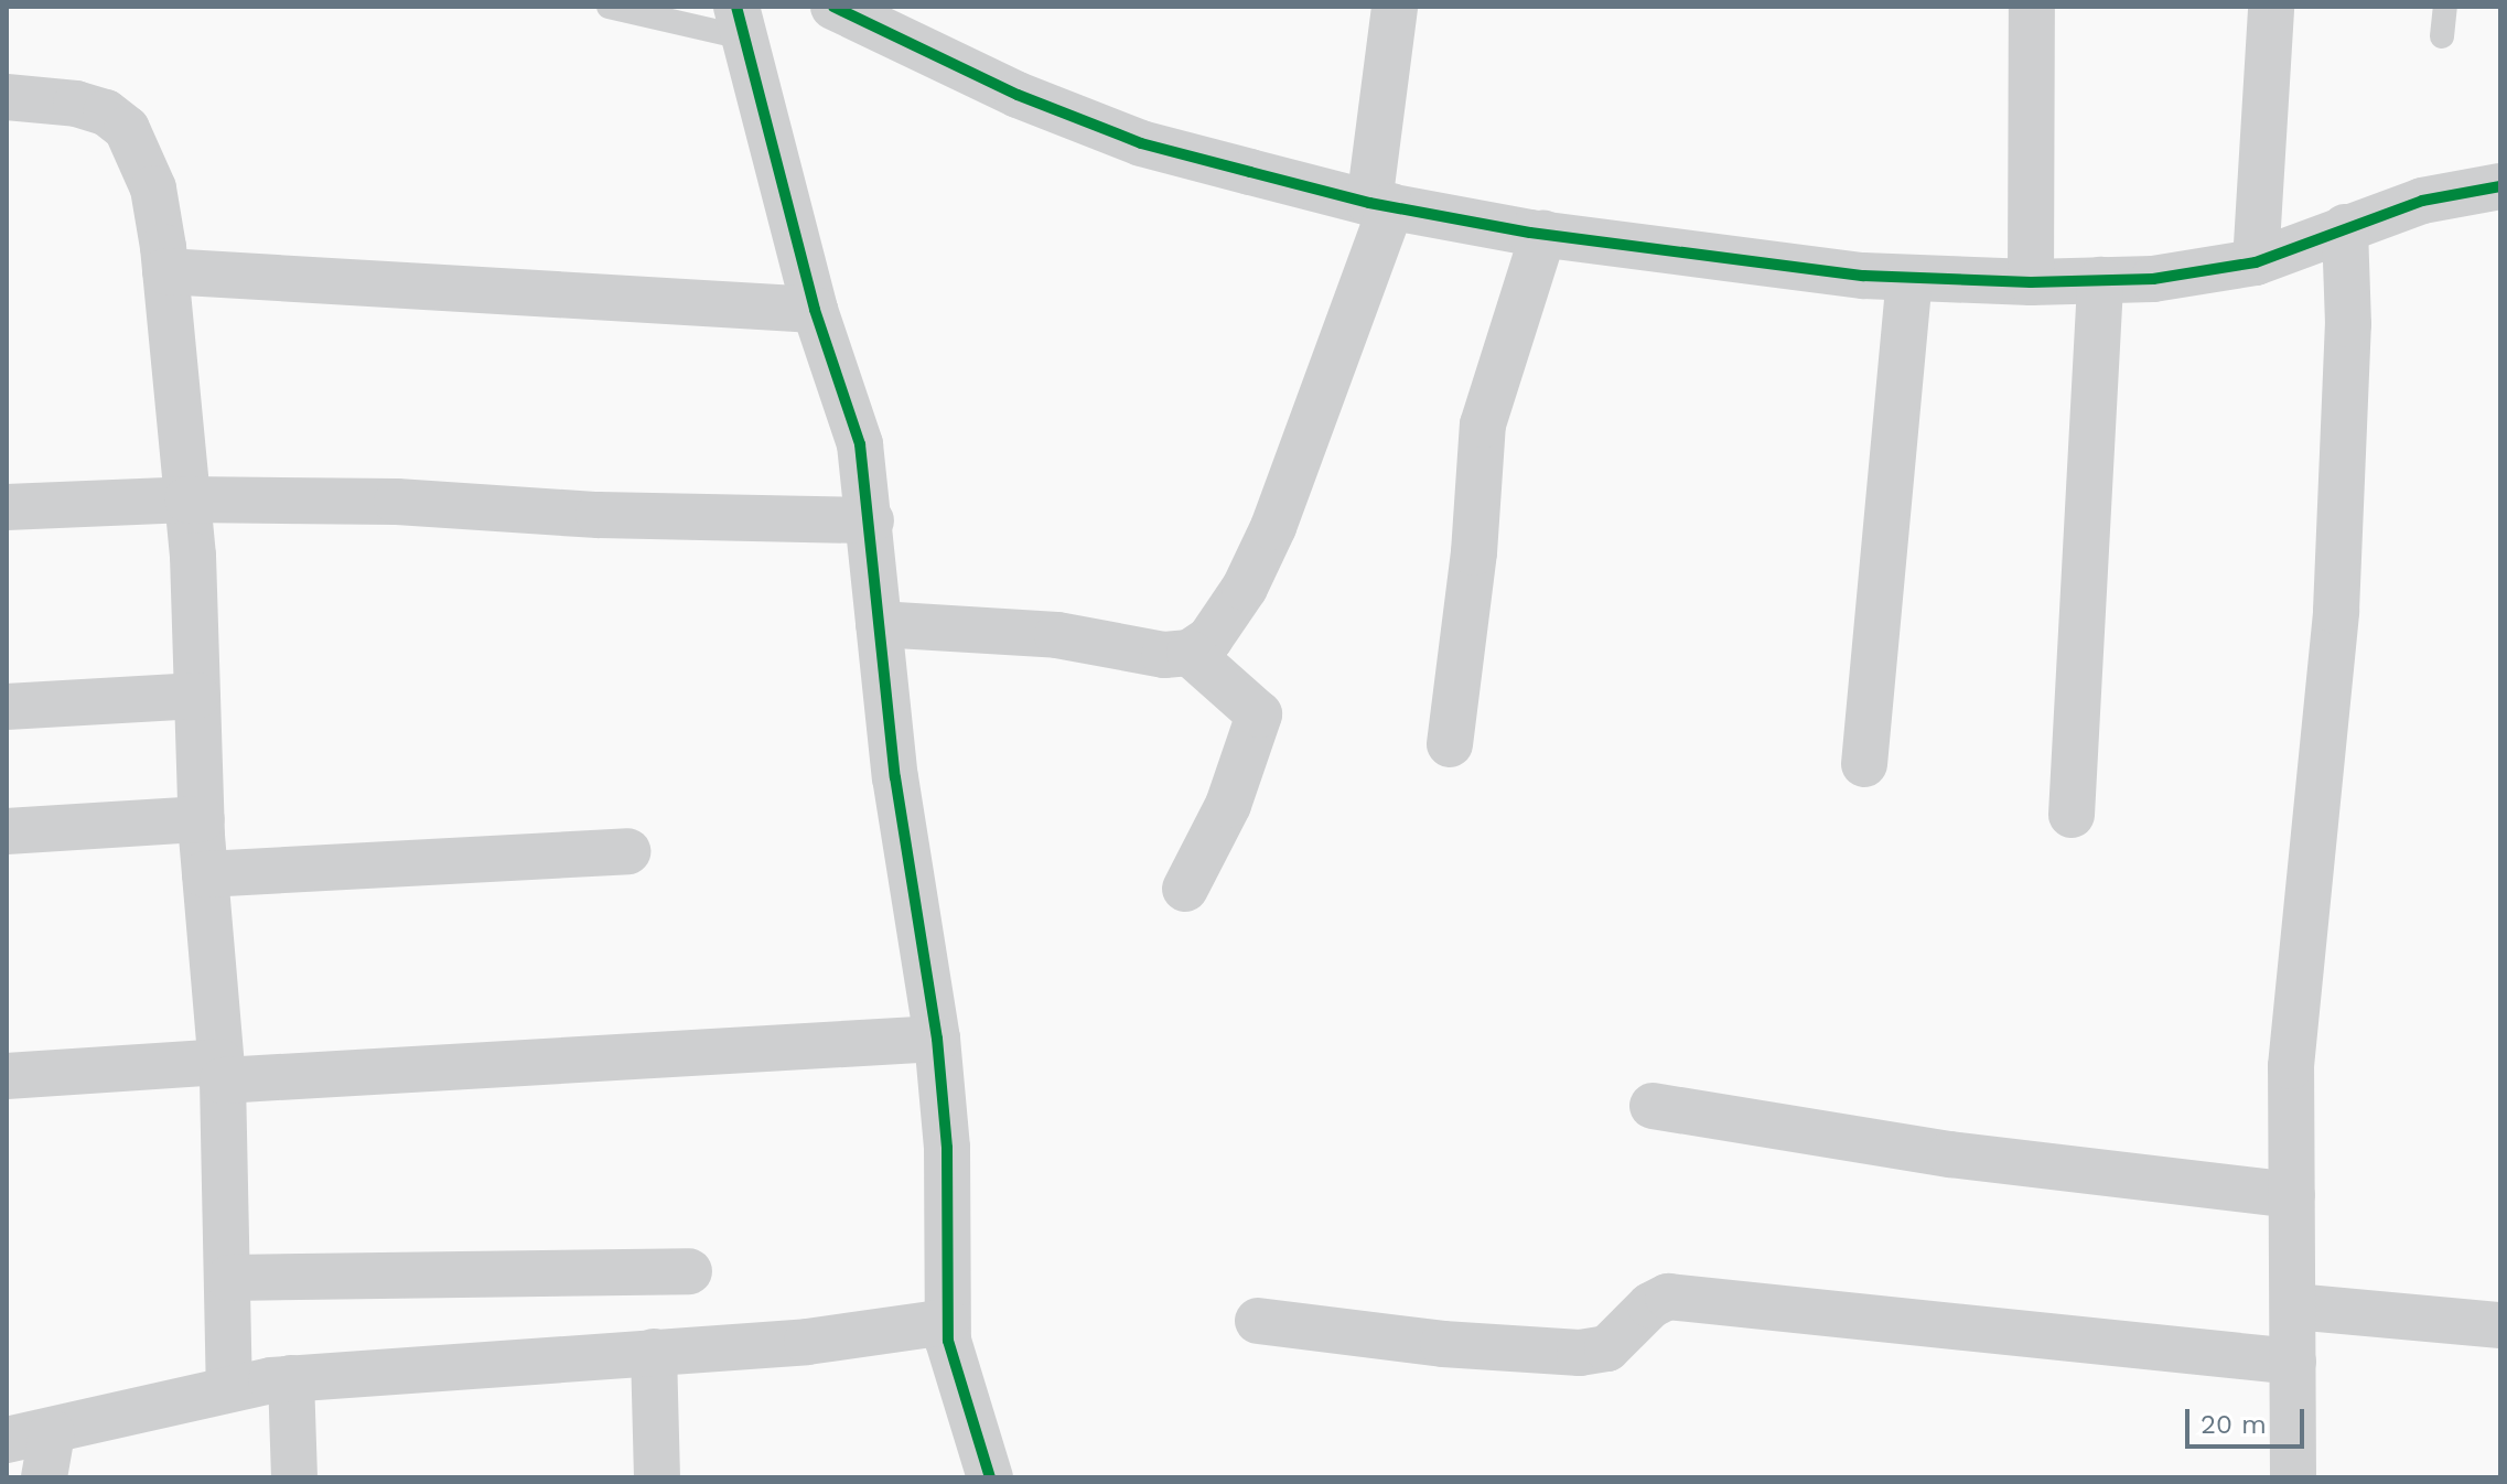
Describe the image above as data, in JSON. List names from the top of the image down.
{
  "scale_bar": "20 m"
}
